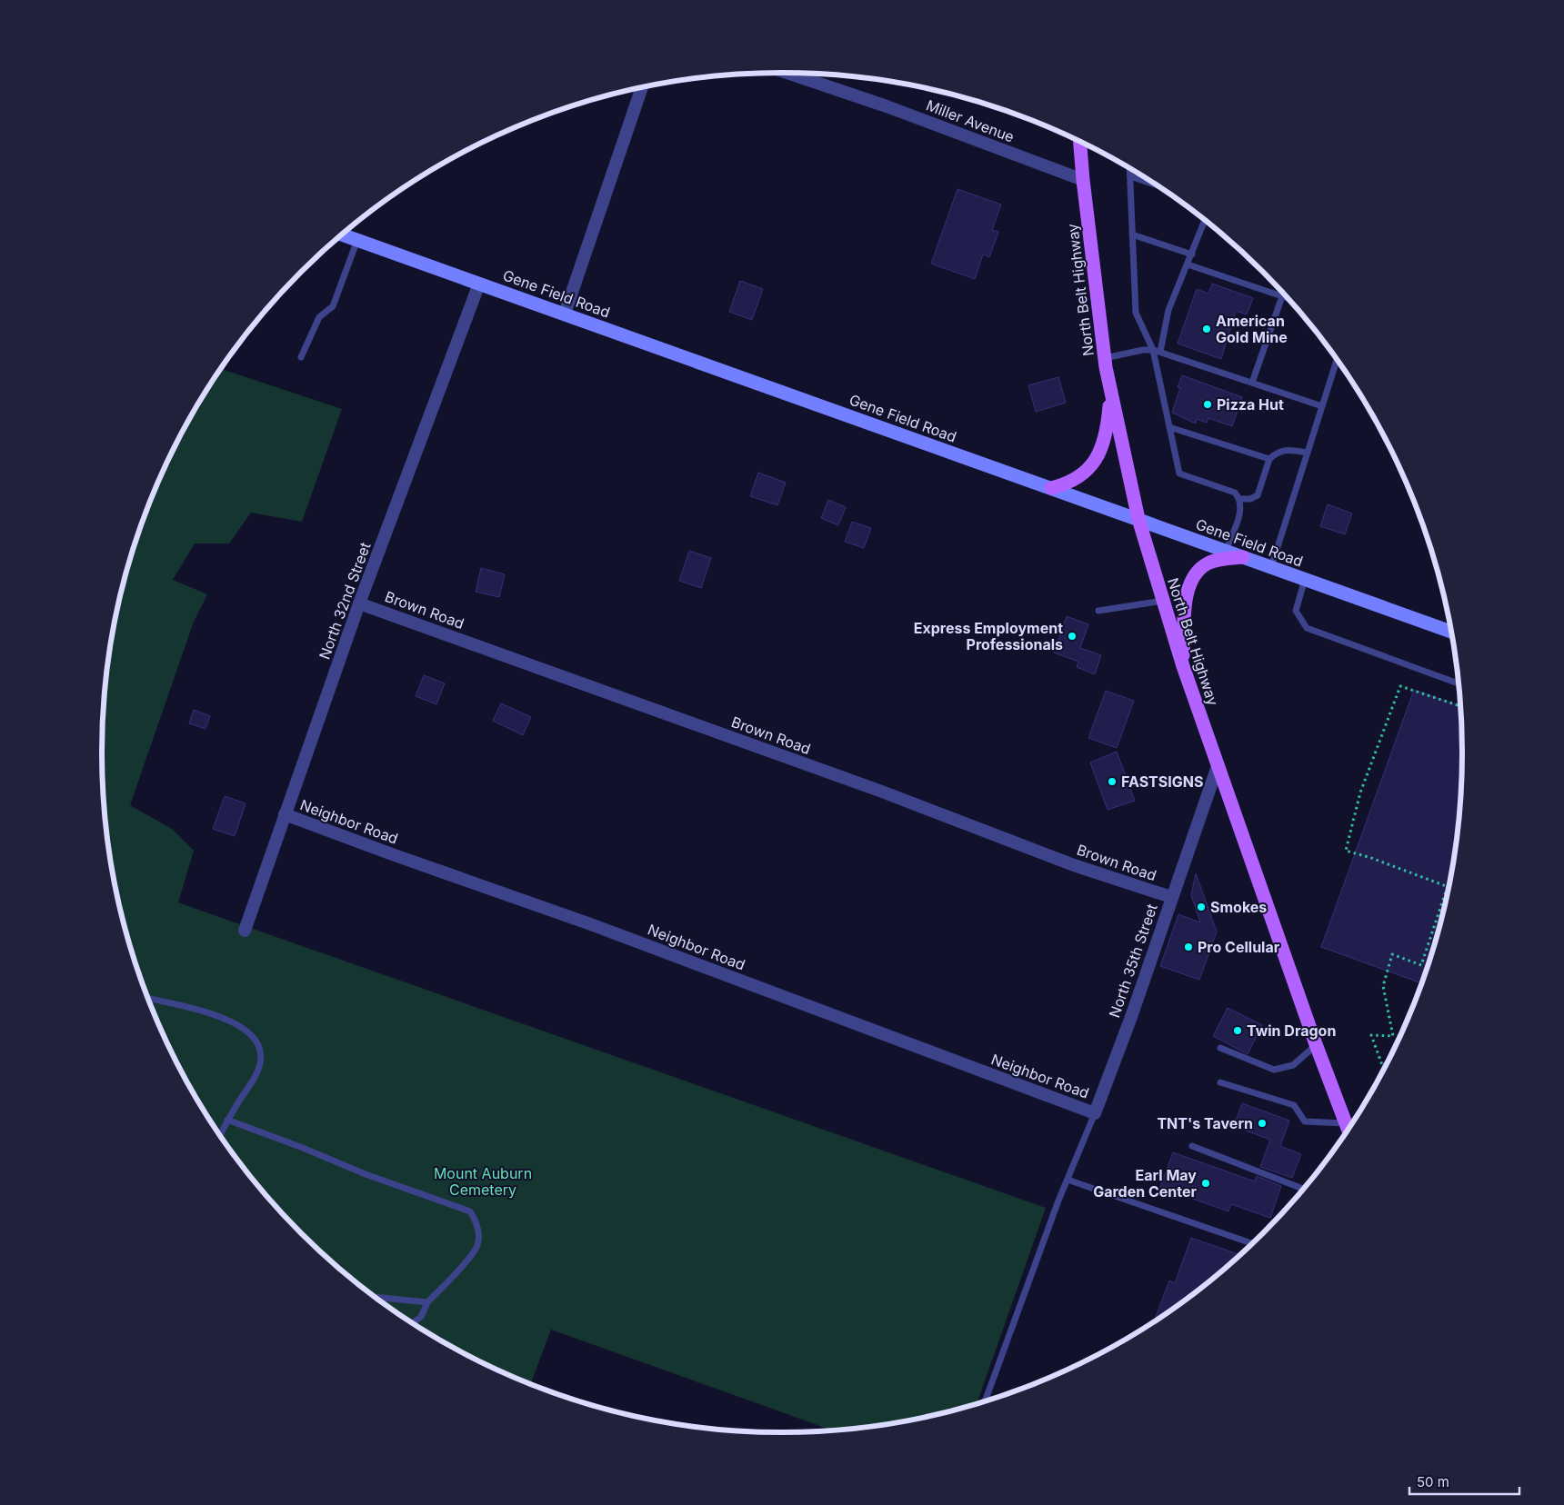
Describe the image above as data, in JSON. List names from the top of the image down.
{
  "streets": {
    "main road": ["North Belt Highway"],
    "street": [
      "Miller Avenue",
      "Gene Field Road",
      "North 32nd Street",
      "Brown Road",
      "Neighbor Road",
      "North 35th Street"
    ]
  },
  "crossings": [
    ["Miller Avenue", "North Belt Highway"],
    ["North Belt Highway", "Gene Field Road"],
    ["North Belt Highway", "North 35th Street"],
    ["Gene Field Road", "North 32nd Street"],
    ["North 32nd Street", "Brown Road"],
    ["North 32nd Street", "Neighbor Road"],
    ["Brown Road", "North 35th Street"],
    ["Neighbor Road", "North 35th Street"]
  ],
  "parks": ["Mount Auburn Cemetery"],
  "places": [
    "American Gold Mine",
    "Pizza Hut",
    "Express Employment Professionals",
    "FASTSIGNS",
    "Smokes",
    "Pro Cellular",
    "Twin Dragon",
    "TNT's Tavern",
    "Earl May Garden Center"
  ],
  "scale_bar": "50 m"
}
